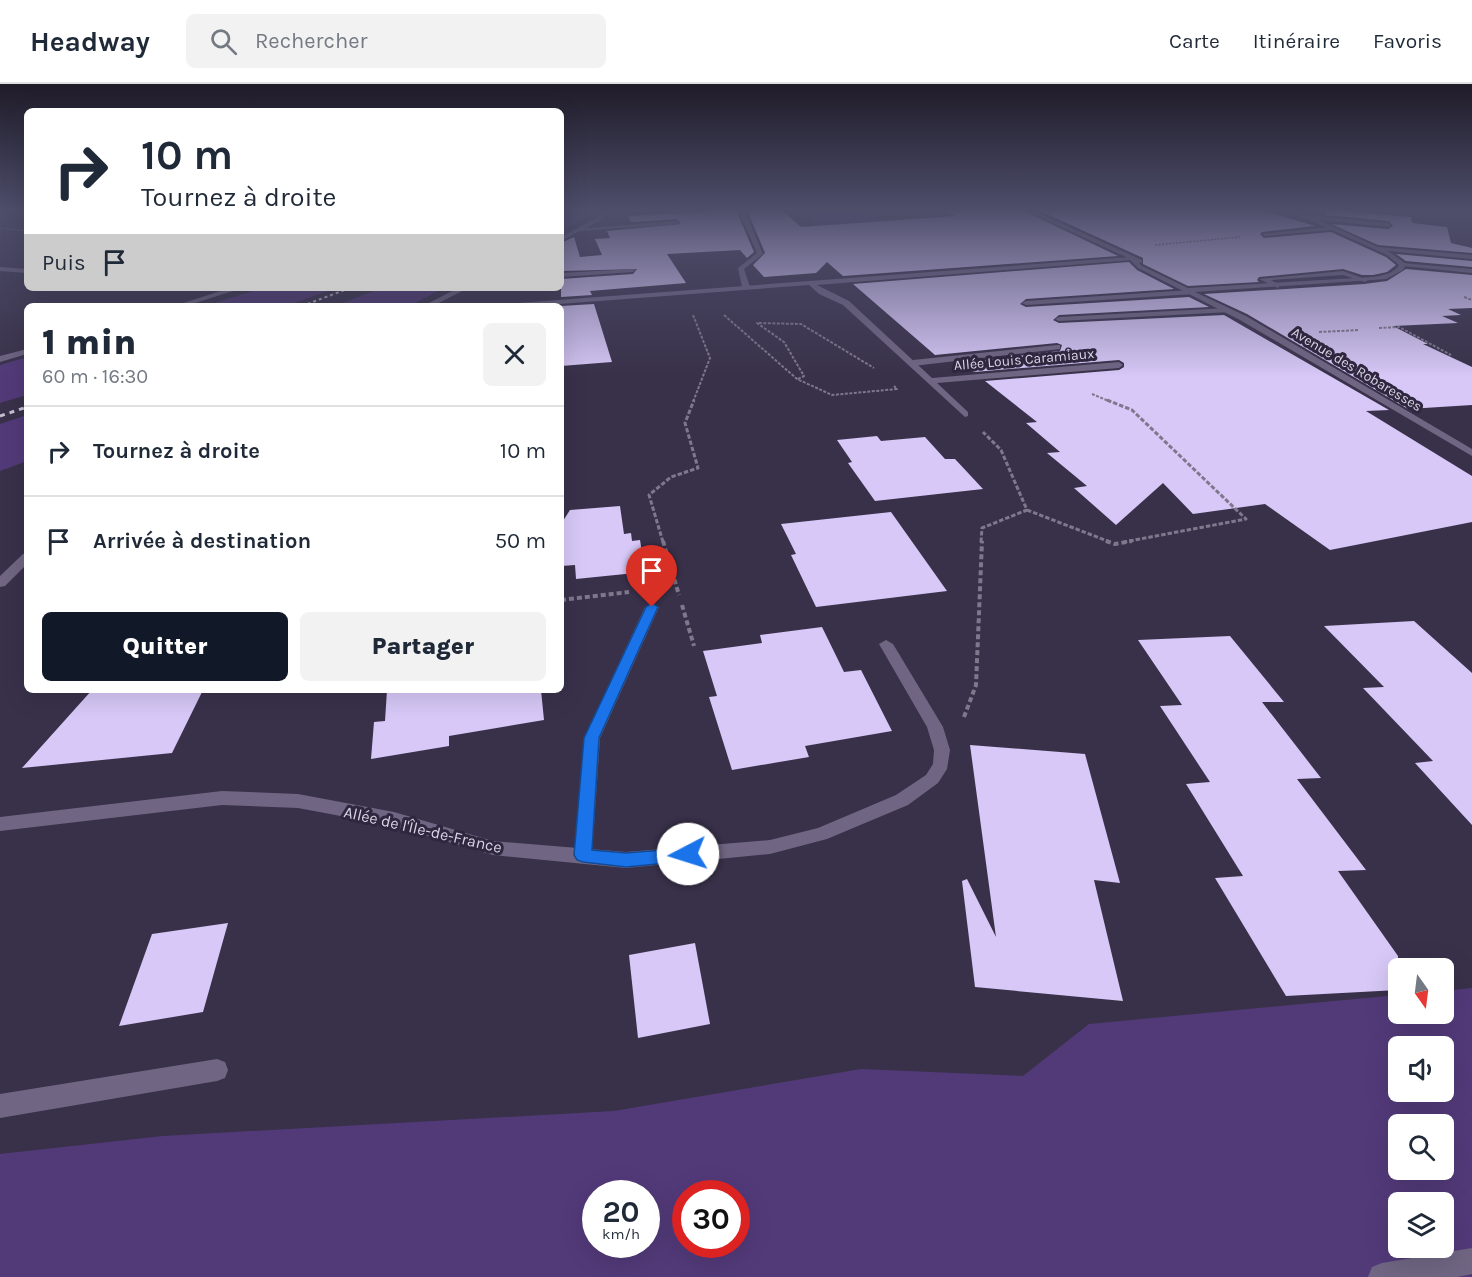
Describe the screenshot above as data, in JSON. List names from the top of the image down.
{
  "streets": {
    "street": ["Allée Louis Caramiaux", "Avenue des Robaresses", "Allée de l'Île-de-France"]
  },
  "north": "bottom",
  "page": {
    "header": "Headway",
    "search": "Rechercher",
    "nav": ["Carte", "Itinéraire", "Favoris"],
    "turn": ["10 m", "Tournez à droite"],
    "then": "Puis",
    "heading": ["1 min", "60 m · 16:30"],
    "list": [
      {
        "name": "Tournez à droite",
        "value": "10 m"
      },
      {
        "name": "Arrivée à destination",
        "value": "50 m"
      }
    ],
    "buttons": ["Quitter", "Partager"],
    "speed": "20 km/h",
    "limit": "30"
  }
}
